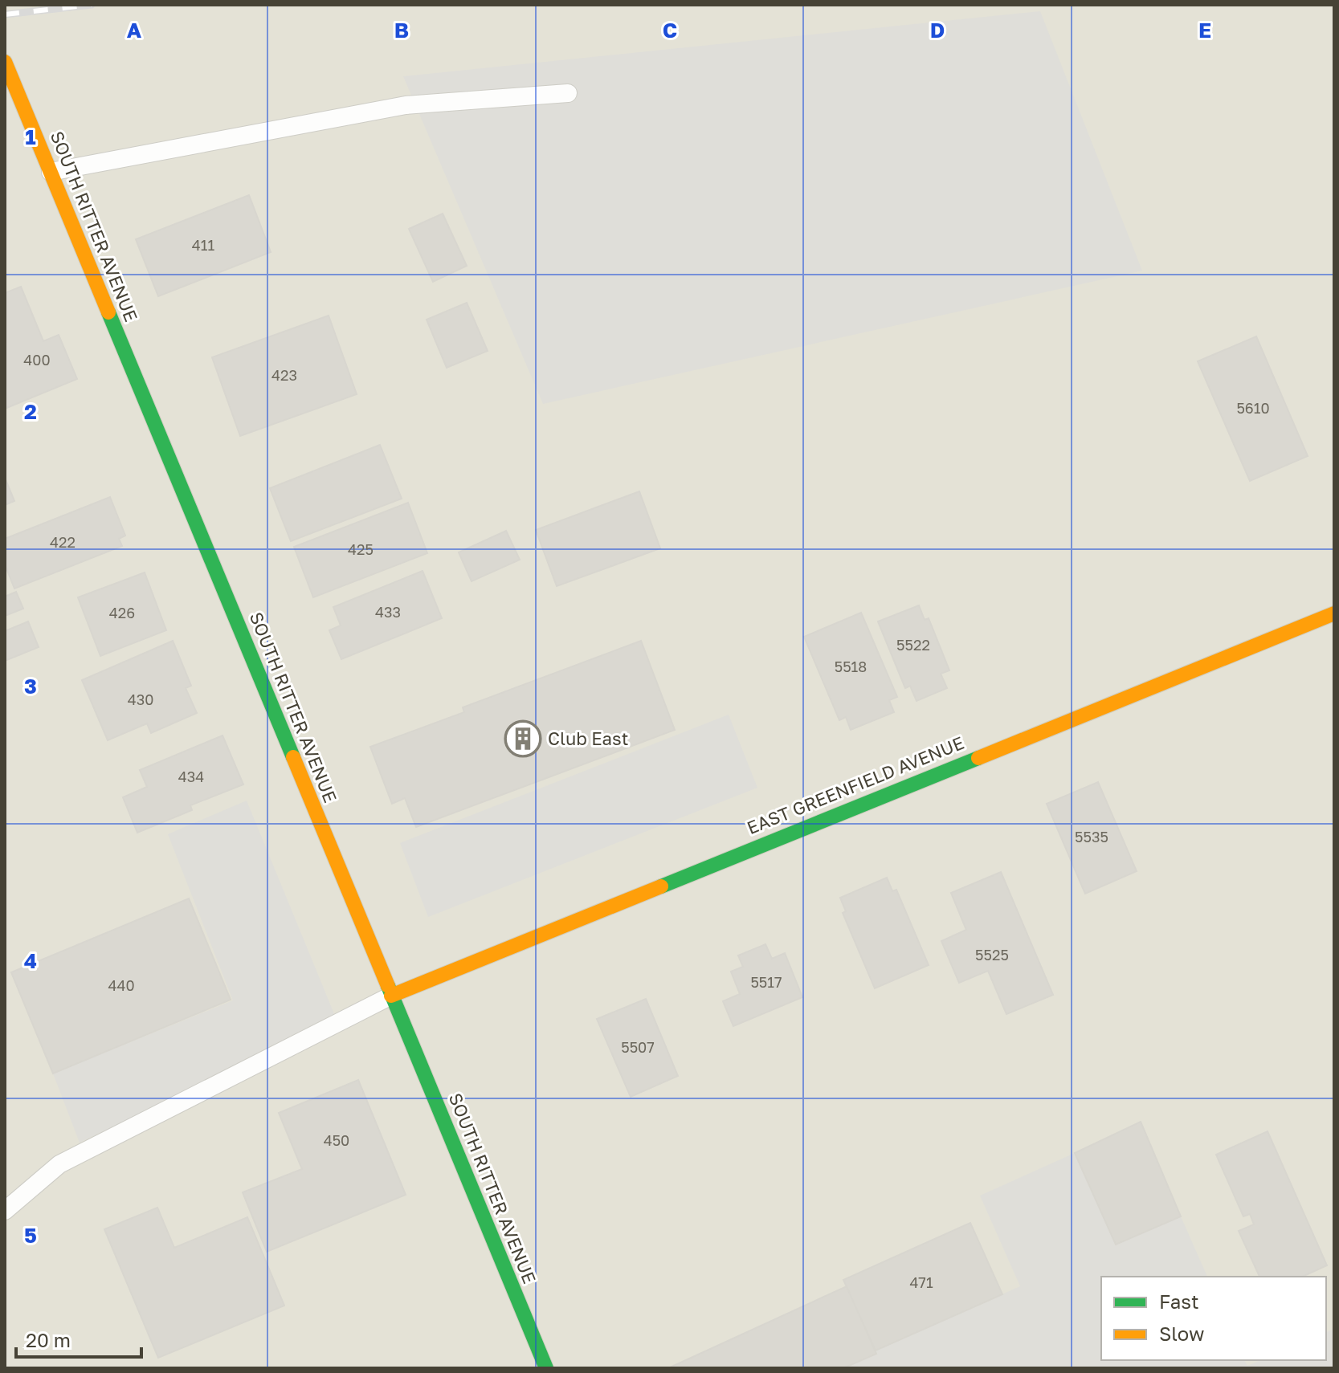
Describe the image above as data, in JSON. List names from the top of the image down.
{
  "streets": {
    "street": ["SOUTH RITTER AVENUE", "EAST GREENFIELD AVENUE"]
  },
  "crossings": [
    ["SOUTH RITTER AVENUE", "EAST GREENFIELD AVENUE"]
  ],
  "places": {
    "building": ["Club East"]
  },
  "house_numbers": [
    "411",
    "400",
    "423",
    "5610",
    "422",
    "425",
    "433",
    "426",
    "5522",
    "5518",
    "430",
    "434",
    "5535",
    "5525",
    "5517",
    "440",
    "5507",
    "450",
    "471"
  ],
  "legend": ["Fast", "Slow"],
  "scale_bar": "20 m",
  "grid": {
    "columns": [
      "A",
      "B",
      "C",
      "D",
      "E"
    ],
    "rows": [
      "1",
      "2",
      "3",
      "4",
      "5"
    ]
  }
}
